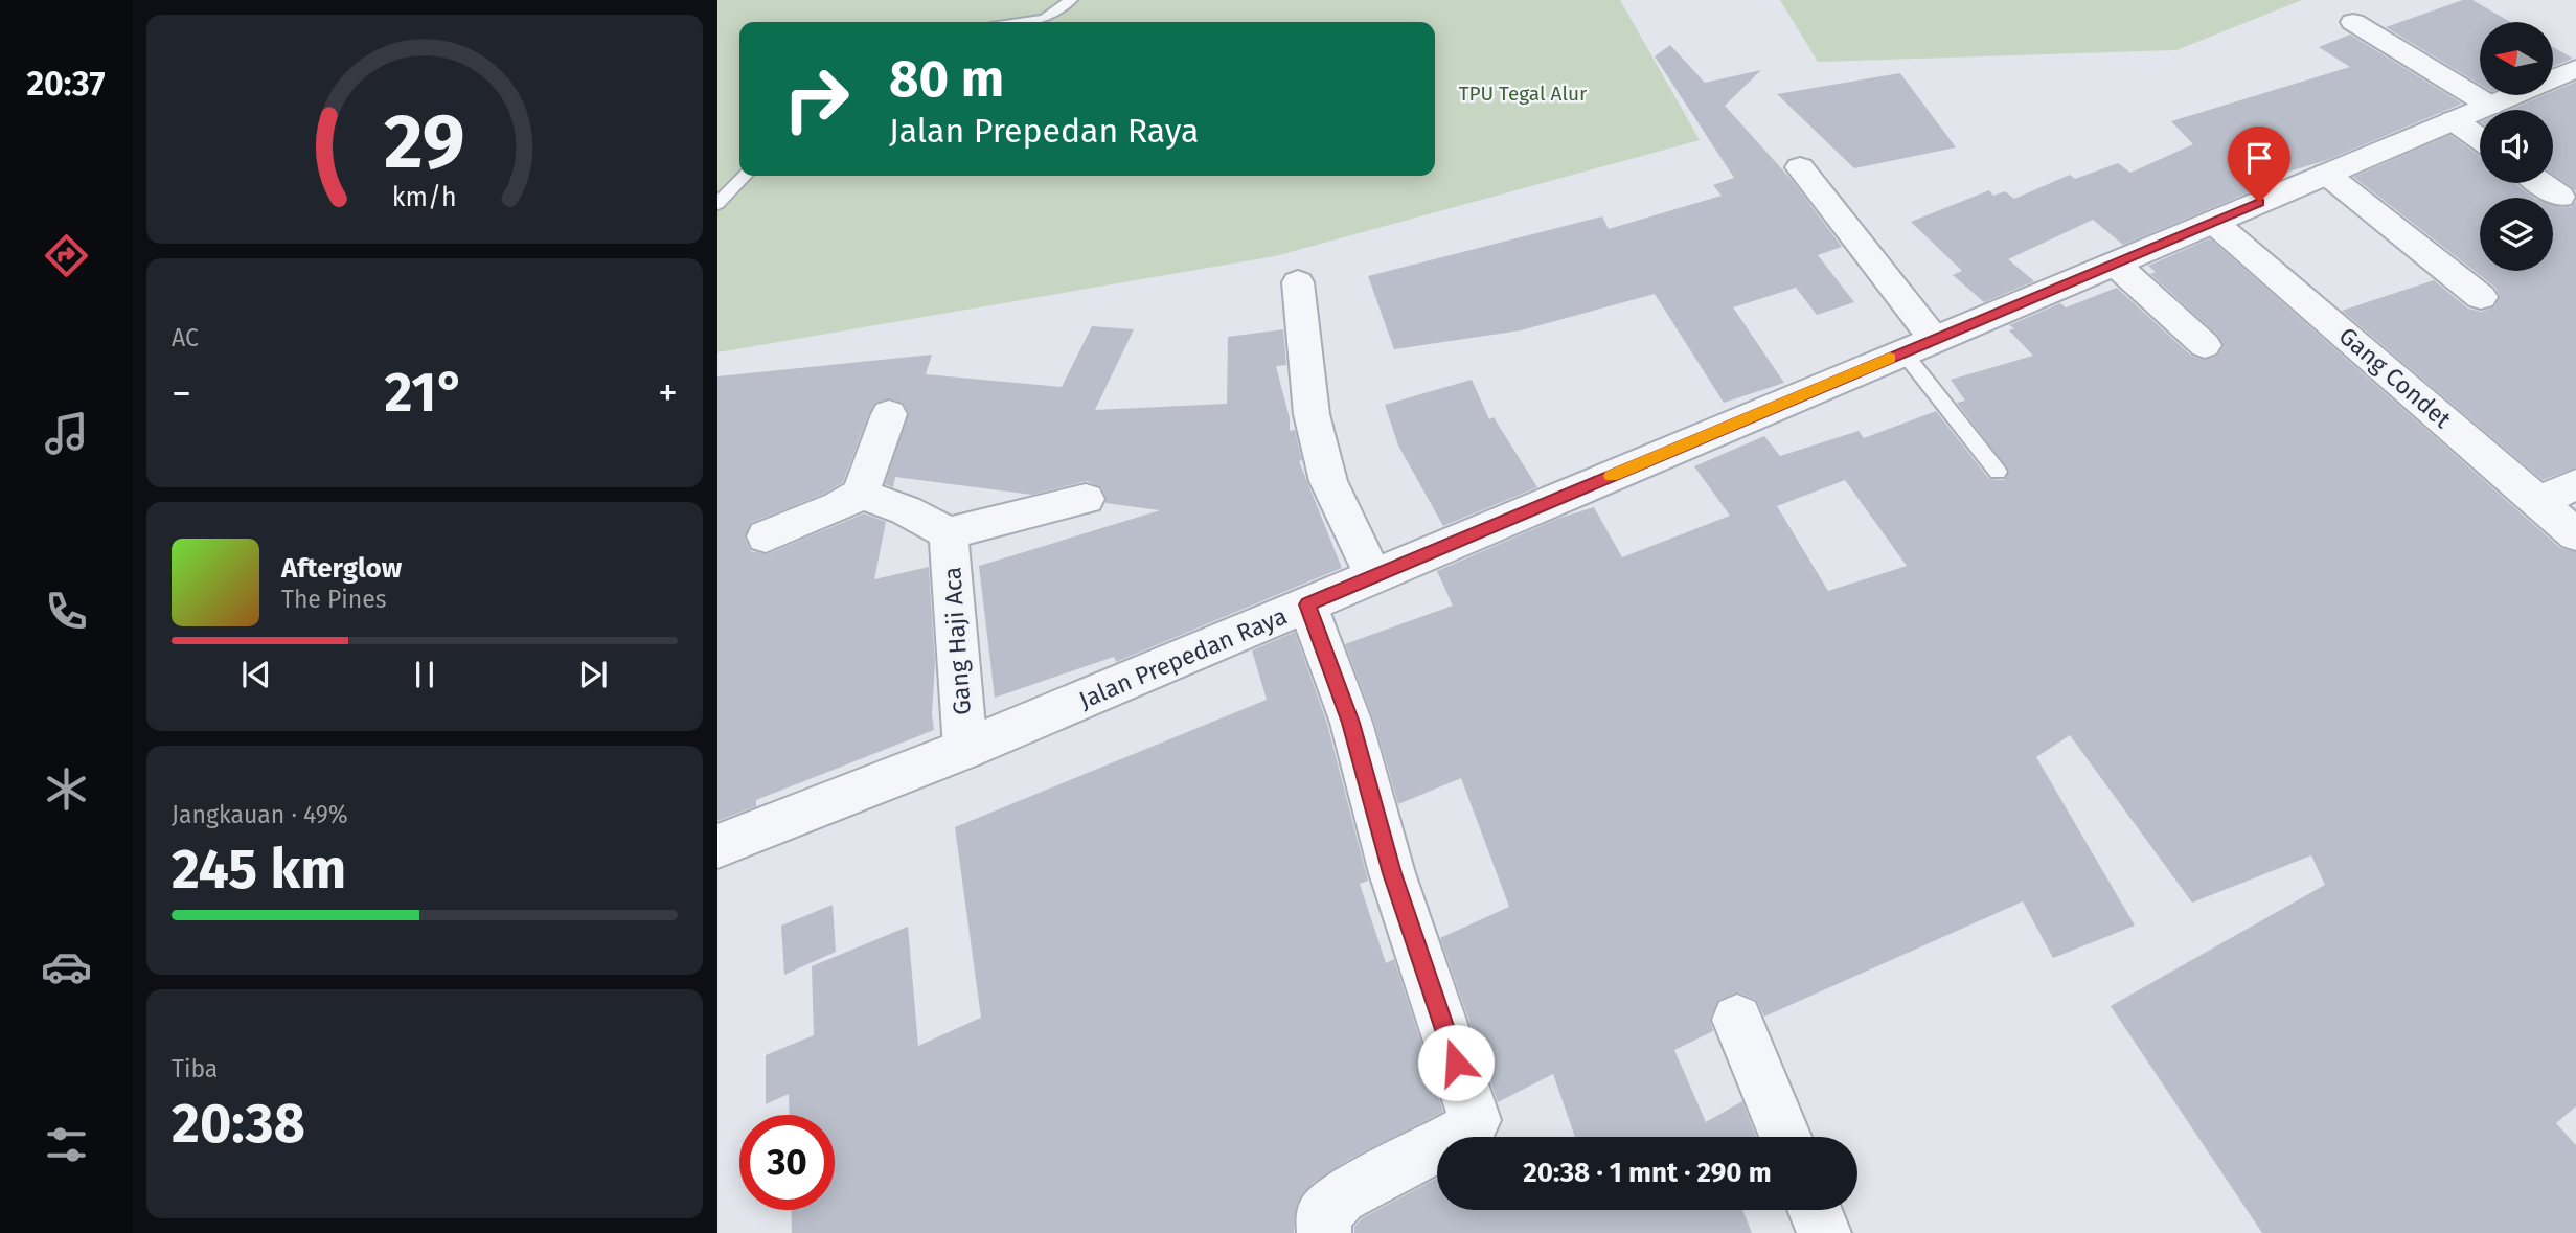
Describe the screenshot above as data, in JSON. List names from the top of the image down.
{
  "streets": {
    "street": ["Gang Condet", "Gang Haji Aca", "Jalan Prepedan Raya"]
  },
  "crossings": [
    ["Gang Condet", "Jalan Prepedan Raya"],
    ["Gang Haji Aca", "Jalan Prepedan Raya"]
  ],
  "parks": ["TPU Tegal Alur"],
  "north": "left",
  "page": {
    "tabs": "20:37",
    "turn": ["80 m", "Jalan Prepedan Raya"],
    "tile": [
      "AC",
      ["Jangkauan · 49%", "245 km"],
      ["Tiba", "20:38"]
    ],
    "heat": ["−", "21°", "+"],
    "song": ["Afterglow", "The Pines"],
    "limit": "30",
    "trip": "20:38 · 1 mnt · 290 m",
    "gauge": ["29", "km/h"]
  }
}
